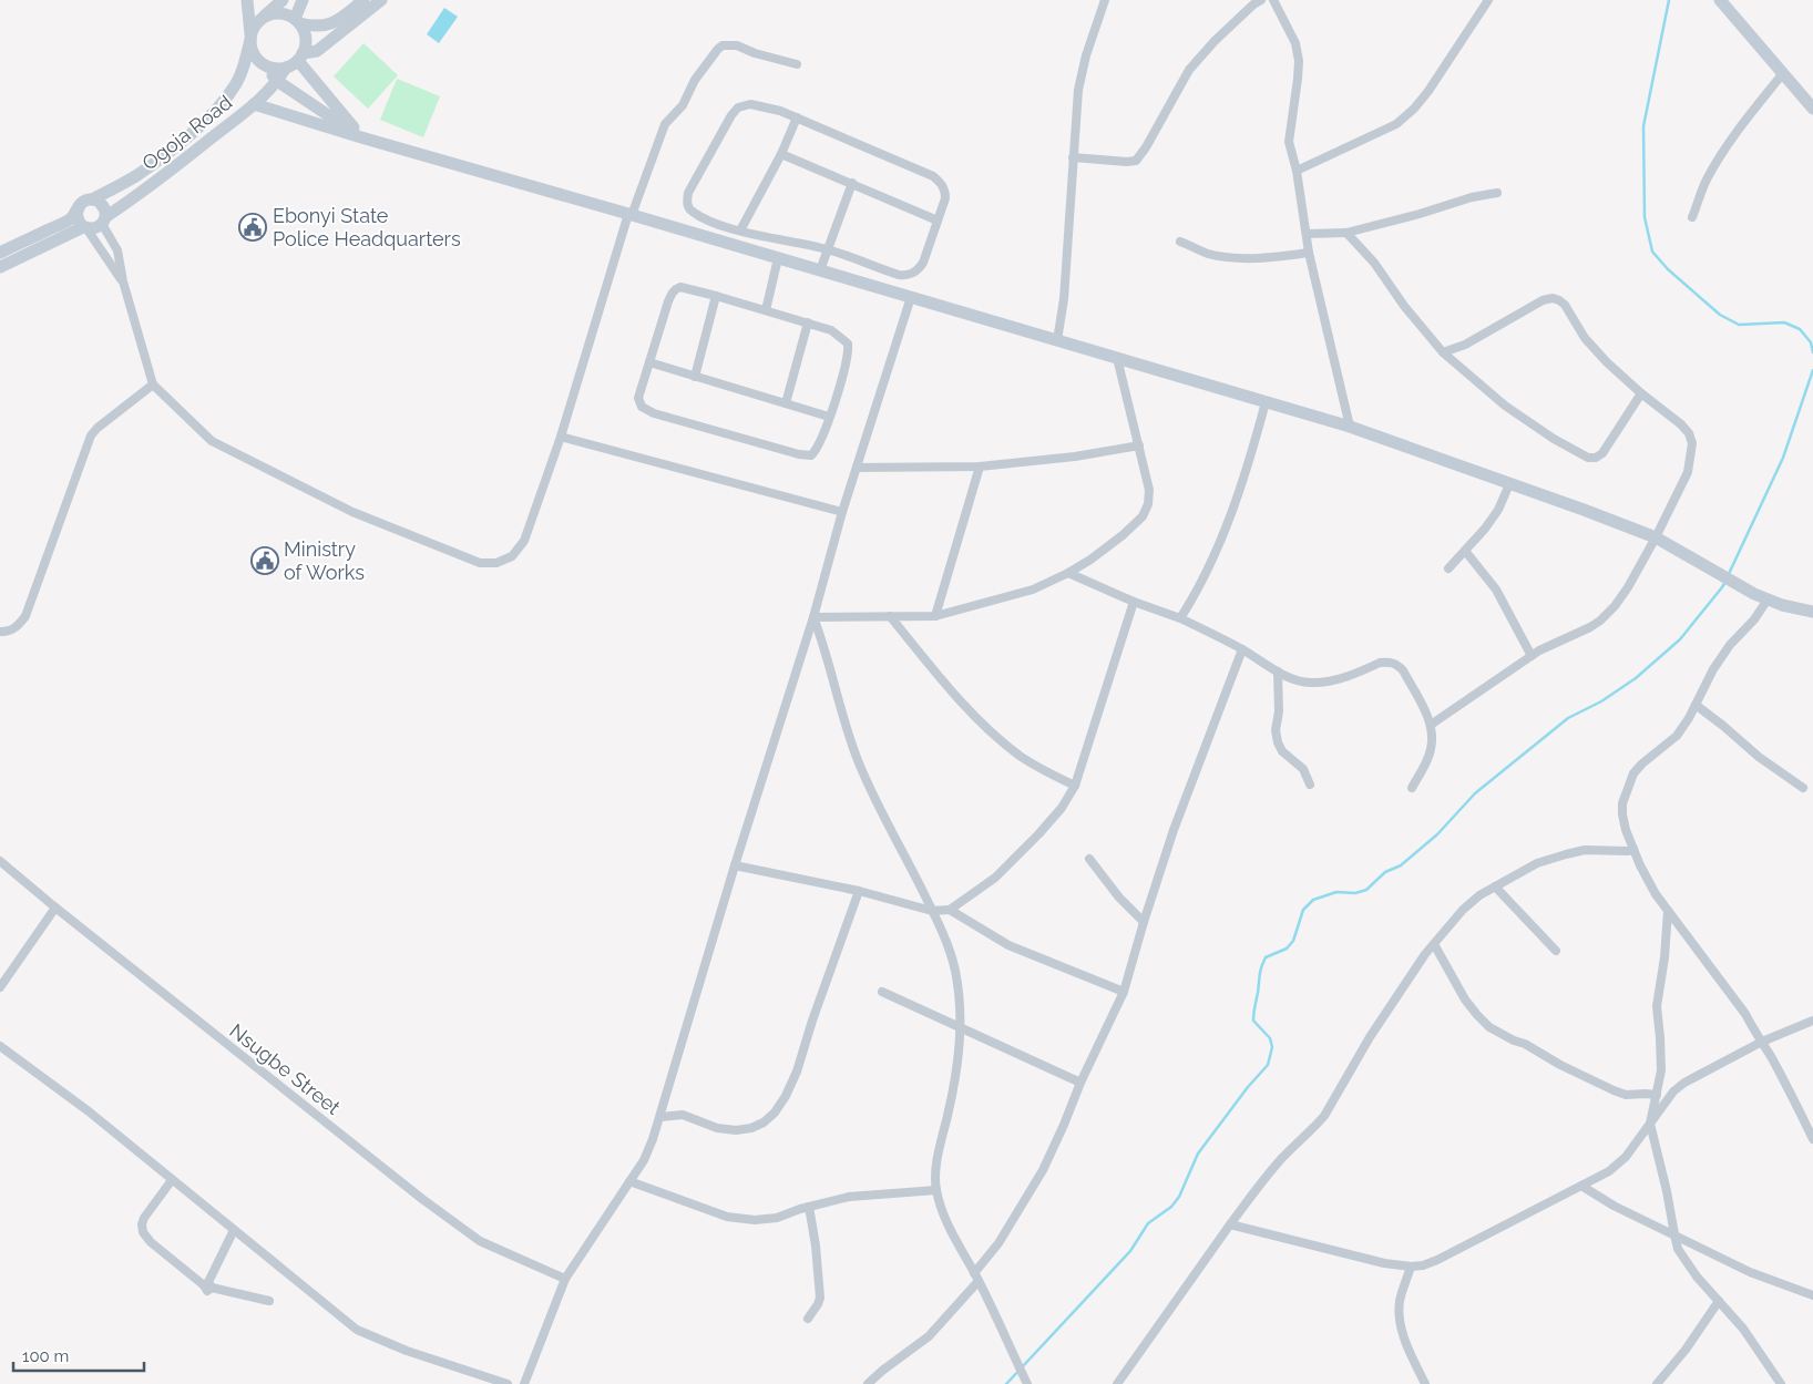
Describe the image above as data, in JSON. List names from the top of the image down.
{
  "streets": {
    "street": ["Ogoja Road", "Nsugbe Street"]
  },
  "places": {
    "public building": ["Ebonyi State Police Headquarters", "Ministry of Works"]
  },
  "scale_bar": "100 m"
}
